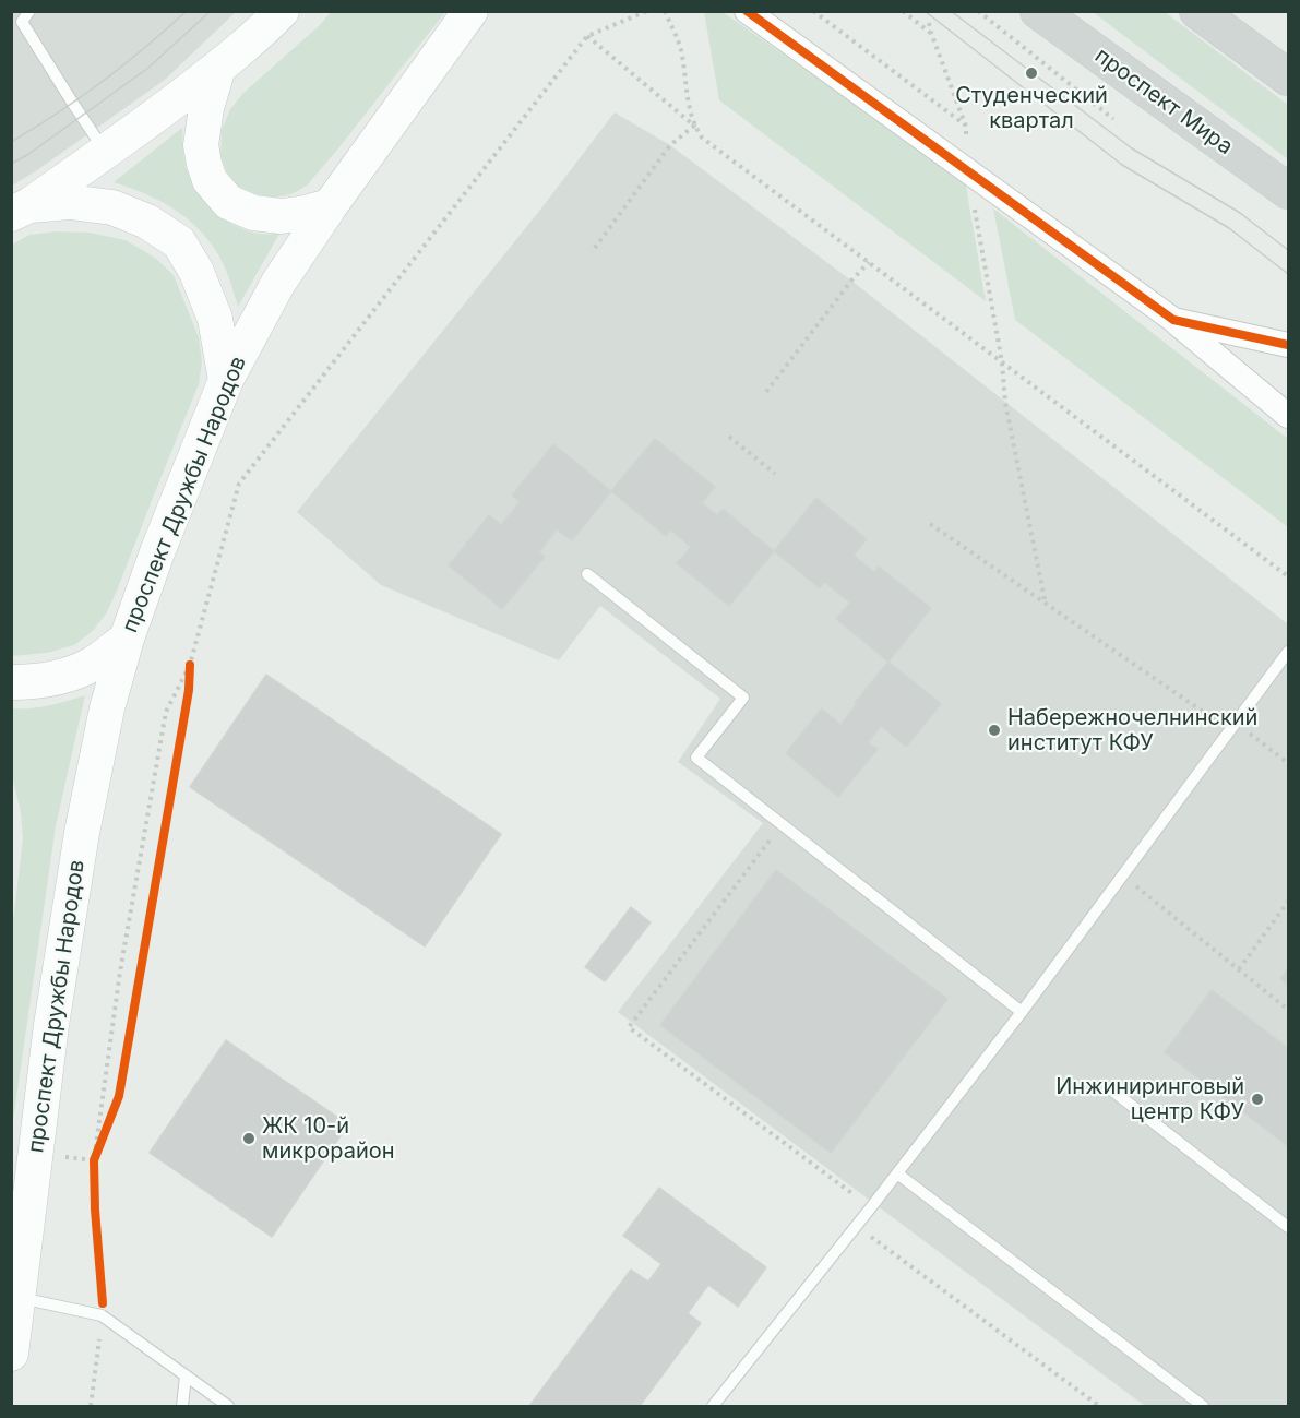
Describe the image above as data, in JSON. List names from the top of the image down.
{
  "streets": {
    "main road": ["проспект Мира", "проспект Дружбы Народов"]
  },
  "places": [
    "Студенческий квартал",
    "Набережночелнинский институт КФУ",
    "Инжиниринговый центр КФУ",
    "ЖК 10-й микрорайон"
  ]
}
